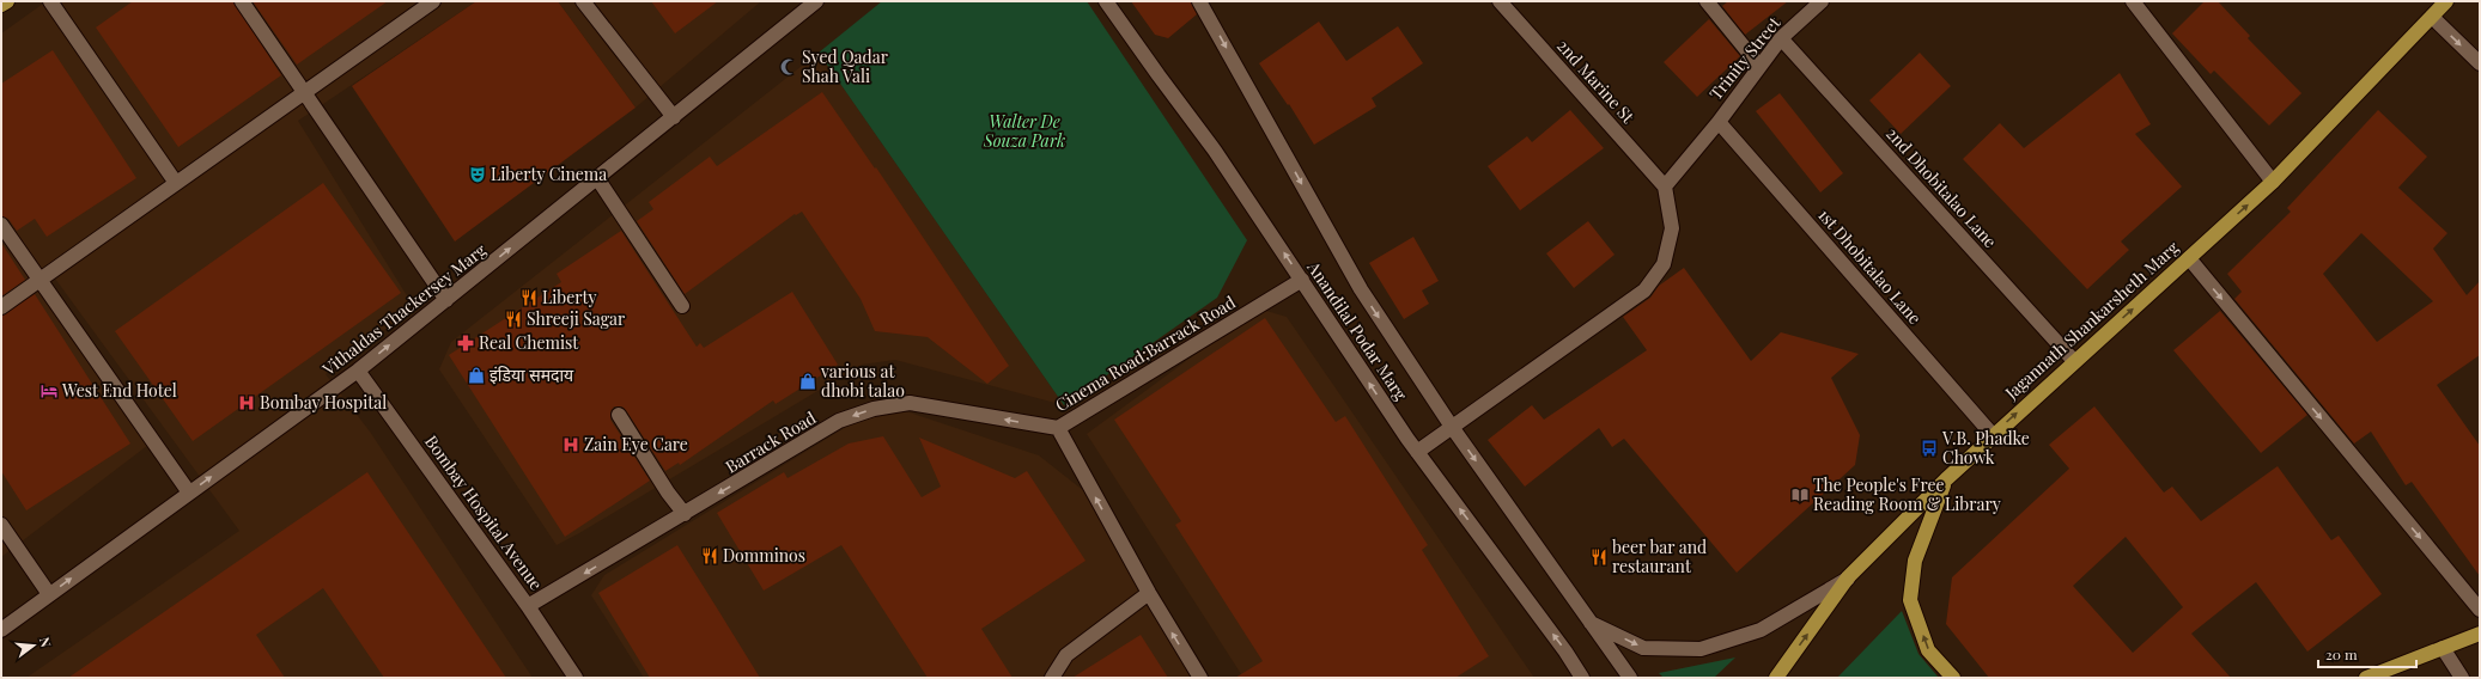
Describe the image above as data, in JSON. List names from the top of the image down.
{
  "streets": {
    "main road": ["Jagannath Shankarsheth Marg"],
    "street": [
      "Trinity Street",
      "2nd Marine St",
      "2nd Dhobitalao Lane",
      "1st Dhobitalao Lane",
      "Vithaldas Thackersey Marg",
      "Anandilal Podar Marg",
      "Cinema Road;Barrack Road",
      "Barrack Road",
      "Bombay Hospital Avenue"
    ]
  },
  "crossings": [
    ["Trinity Street", "2nd Marine St"],
    ["Trinity Street", "2nd Dhobitalao Lane"],
    ["Trinity Street", "1st Dhobitalao Lane"],
    ["2nd Dhobitalao Lane", "Jagannath Shankarsheth Marg"],
    ["1st Dhobitalao Lane", "Jagannath Shankarsheth Marg"],
    ["Vithaldas Thackersey Marg", "Bombay Hospital Avenue"],
    ["Anandilal Podar Marg", "Cinema Road;Barrack Road"],
    ["Cinema Road;Barrack Road", "Barrack Road"],
    ["Barrack Road", "Bombay Hospital Avenue"]
  ],
  "one_way": [
    "Vithaldas Thackersey Marg",
    "Jagannath Shankarsheth Marg",
    "Cinema Road;Barrack Road",
    "Barrack Road"
  ],
  "parks": ["Walter De Souza Park"],
  "places": {
    "mosque": ["Syed Qadar Shah Vali"],
    "theatre": ["Liberty Cinema"],
    "restaurant": [
      "Liberty",
      "Shreeji Sagar",
      "Domminos",
      "beer bar and restaurant"
    ],
    "pharmacy": ["Real Chemist"],
    "shop": ["इंडिया समदाय", "various at dhobi talao"],
    "hotel": ["West End Hotel"],
    "hospital": ["Bombay Hospital", "Zain Eye Care"],
    "bus stop": ["V.B. Phadke Chowk"],
    "library": ["The People's Free Reading Room & Library"]
  },
  "scale_bar": "20 m",
  "north": "right"
}
